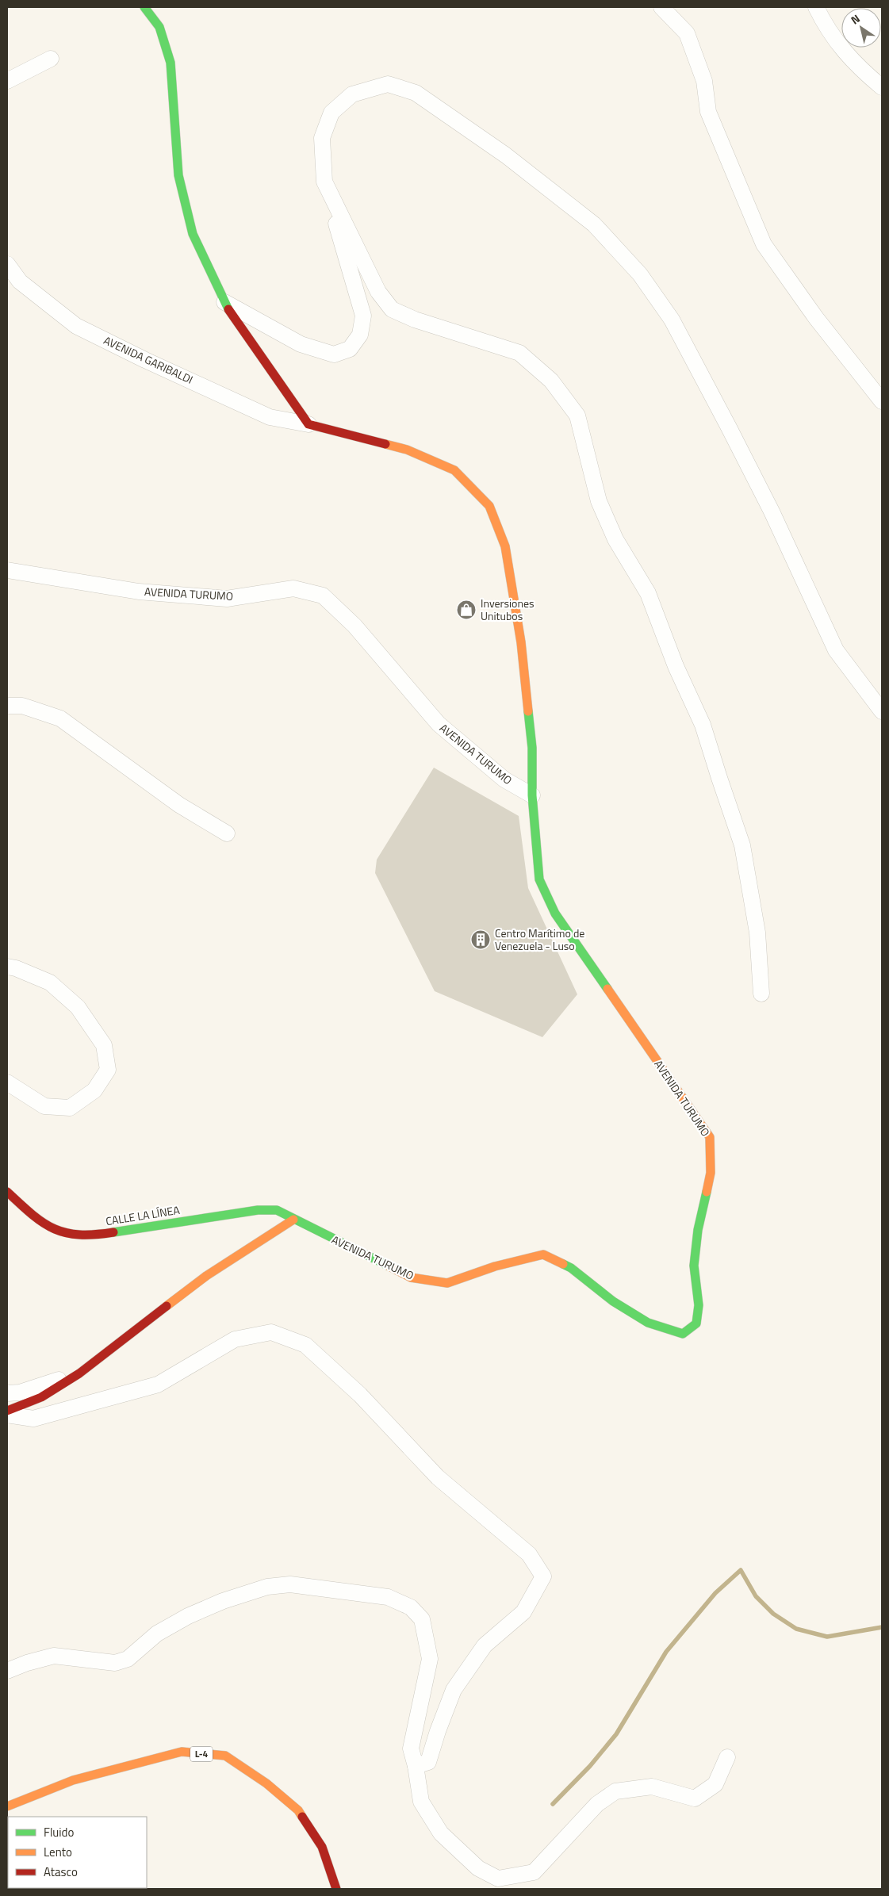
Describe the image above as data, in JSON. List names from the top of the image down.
{
  "streets": {
    "street": [
      "AVENIDA GARIBALDI",
      "AVENIDA TURUMO",
      "CALLE LA LÍNEA",
      "L-4"
    ]
  },
  "crossings": [
    ["AVENIDA TURUMO", "CALLE LA LÍNEA"]
  ],
  "places": {
    "shop": ["Inversiones Unitubos"],
    "building": ["Centro Marítimo de Venezuela - Luso"]
  },
  "legend": ["Fluido", "Lento", "Atasco"],
  "north": "top left"
}
